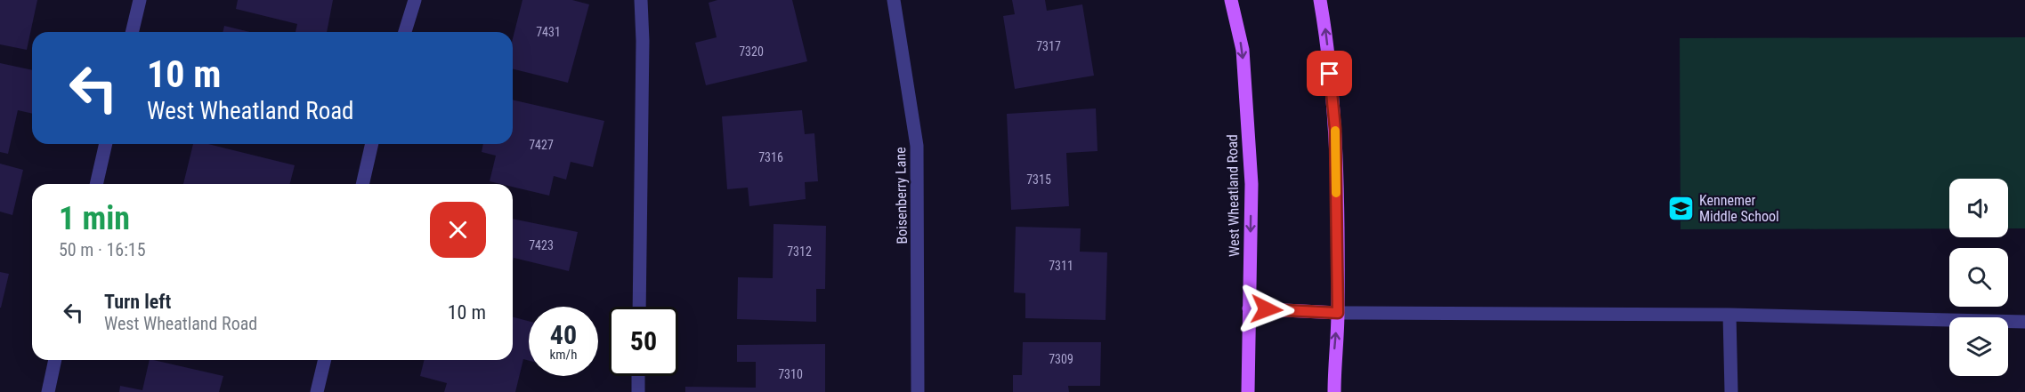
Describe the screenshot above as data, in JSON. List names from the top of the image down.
{
  "streets": {
    "main road": ["West Wheatland Road"],
    "street": ["Boisenberry Lane"]
  },
  "places": {
    "school or university": ["Kennemer Middle School"]
  },
  "house_numbers": [
    "7431",
    "7317",
    "7320",
    "7427",
    "7316",
    "7315",
    "7423",
    "7312",
    "7311",
    "7309",
    "7310"
  ],
  "page": {
    "turn": ["10 m", "West Wheatland Road"],
    "heading": ["1 min", "50 m · 16:15"],
    "list": [
      {
        "name": "Turn left",
        "note": "West Wheatland Road",
        "value": "10 m"
      }
    ],
    "speed": "40 km/h",
    "limit": "50"
  }
}
